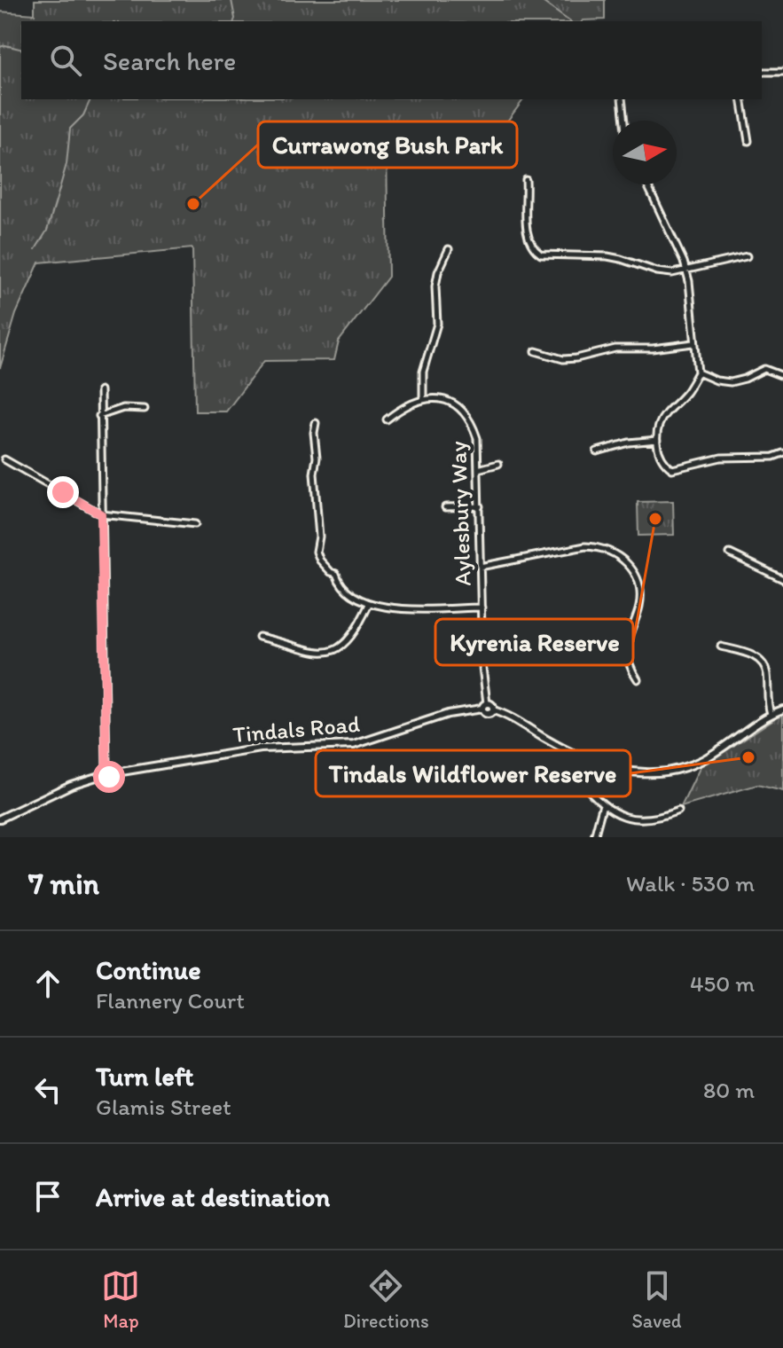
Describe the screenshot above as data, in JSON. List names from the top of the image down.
{
  "streets": {
    "main road": ["Tindals Road"],
    "street": ["Aylesbury Way"]
  },
  "places": ["Currawong Bush Park", "Kyrenia Reserve", "Tindals Wildflower Reserve"],
  "north": "right",
  "page": {
    "search": "Search here",
    "heading": ["7 min", "Walk · 530 m"],
    "list": [
      ["Continue", "Flannery Court", "450 m"],
      ["Turn left", "Glamis Street", "80 m"],
      "Arrive at destination"
    ],
    "nav": ["Map", "Directions", "Saved"]
  }
}
